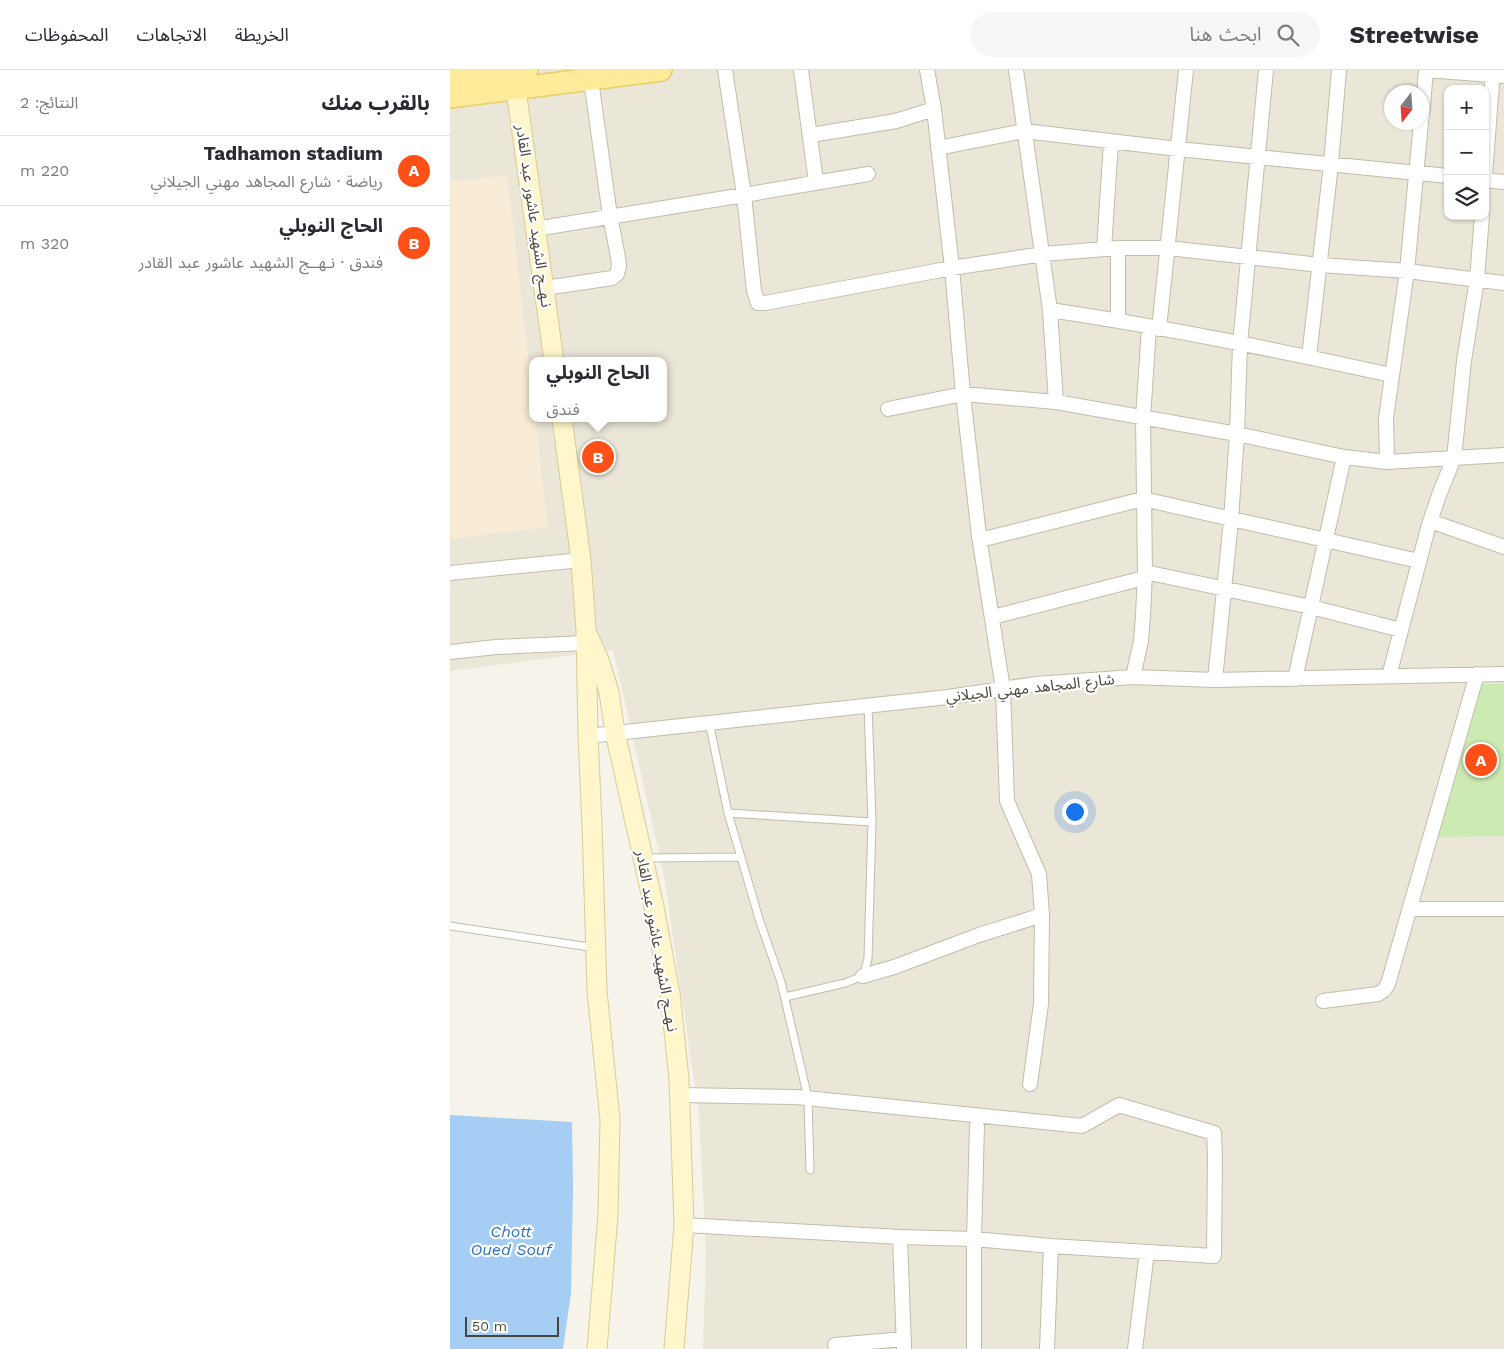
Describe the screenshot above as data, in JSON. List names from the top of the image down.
{
  "streets": {
    "main road": ["نـهــج الشهيد عاشور عبد القادر"],
    "street": ["شارع المجاهد مهني الجيلاني"]
  },
  "crossings": [
    ["نـهــج الشهيد عاشور عبد القادر", "شارع المجاهد مهني الجيلاني"]
  ],
  "water": ["Chott Oued Souf"],
  "scale_bar": "50 m",
  "north": "bottom",
  "page": {
    "header": "Streetwise",
    "search": "ابحث هنا",
    "nav": ["الخريطة", "الاتجاهات", "المحفوظات"],
    "heading": ["بالقرب منك", "النتائج: 2"],
    "map_buttons": ["+", "−"],
    "list": [
      {
        "mark": "A",
        "name": "Tadhamon stadium",
        "note": "رياضة · شارع المجاهد مهني الجيلاني",
        "value": "220 m"
      },
      {
        "mark": "B",
        "name": "الحاج النوبلي",
        "note": "فندق · نـهــج الشهيد عاشور عبد القادر",
        "value": "320 m"
      }
    ],
    "popup": ["الحاج النوبلي", "فندق"],
    "pins": ["B", "A"],
    "scale": "50 m"
  }
}
